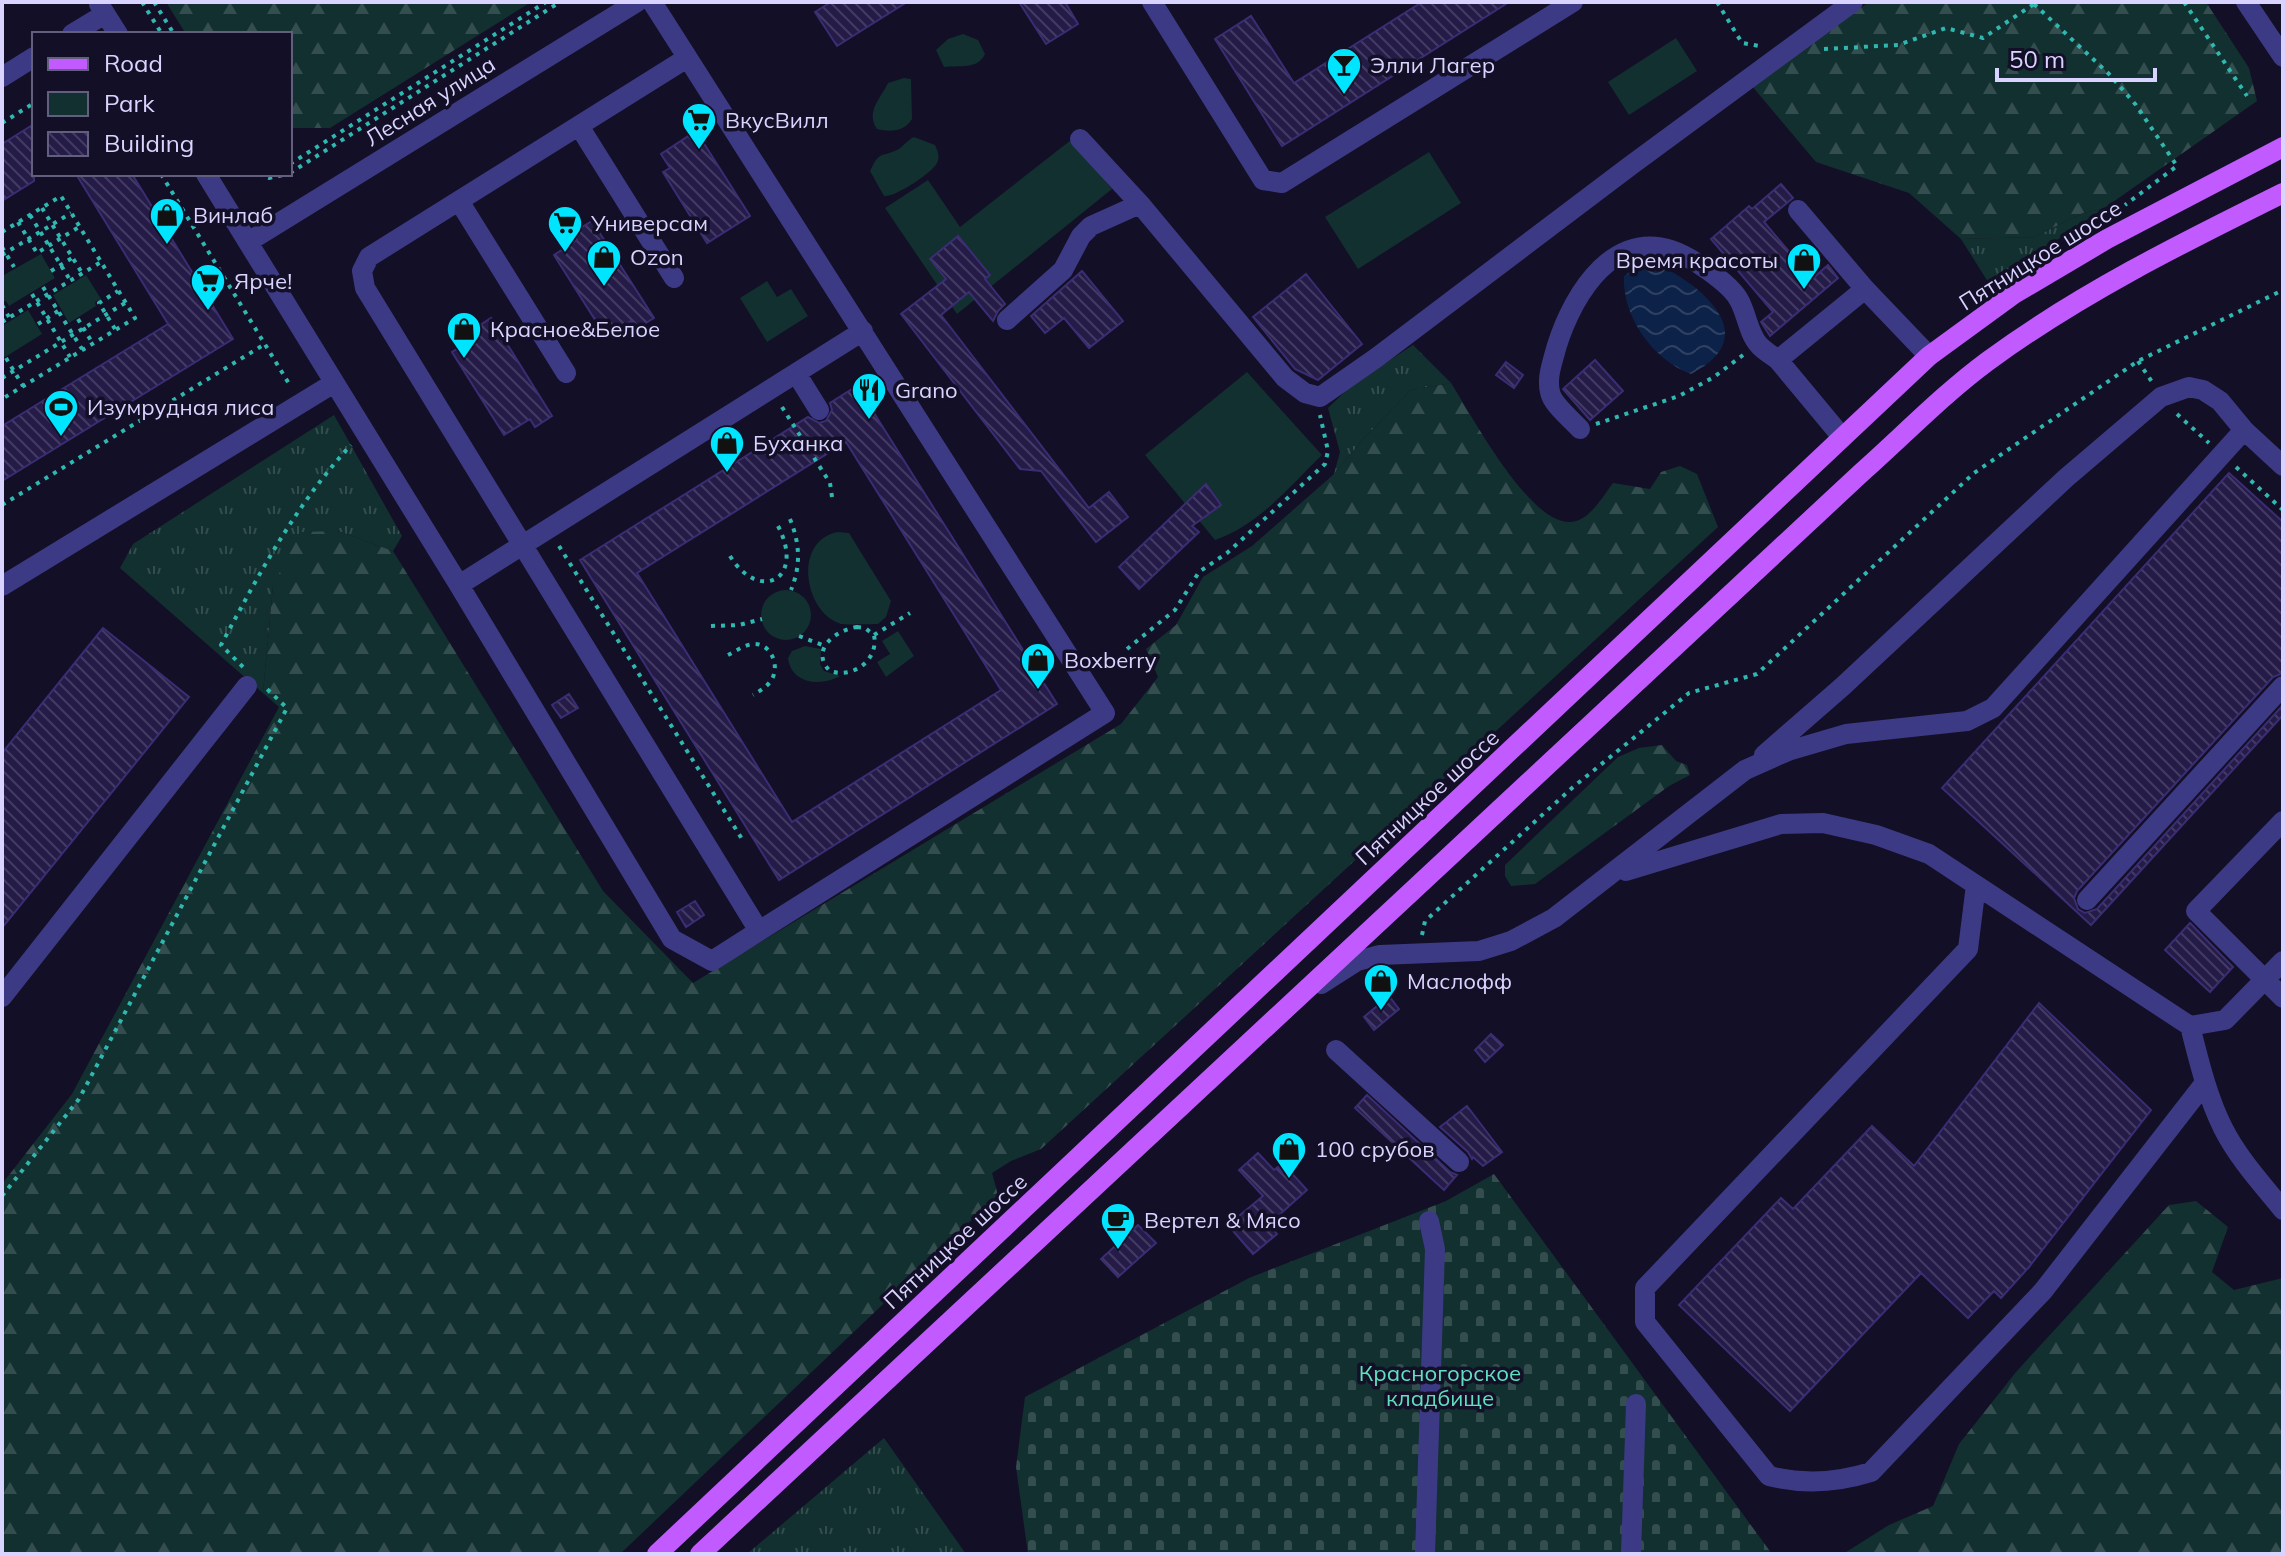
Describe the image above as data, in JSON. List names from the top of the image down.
{
  "streets": {
    "main road": ["Пятницкое шоссе"],
    "street": ["Лесная улица"]
  },
  "parks": ["Красногорское кладбище"],
  "places": {
    "bar": ["Элли Лагер"],
    "supermarket": ["ВкусВилл", "Универсам", "Ярче!"],
    "shop": [
      "Винлаб",
      "Ozon",
      "Время красоты",
      "Красное&Белое",
      "Буханка",
      "Boxberry",
      "Маслофф",
      "100 срубов"
    ],
    "restaurant": ["Grano"],
    "sports": ["Изумрудная лиса"],
    "cafe": ["Вертел & Мясо"]
  },
  "legend": ["Road", "Park", "Building"],
  "scale_bar": "50 m"
}
